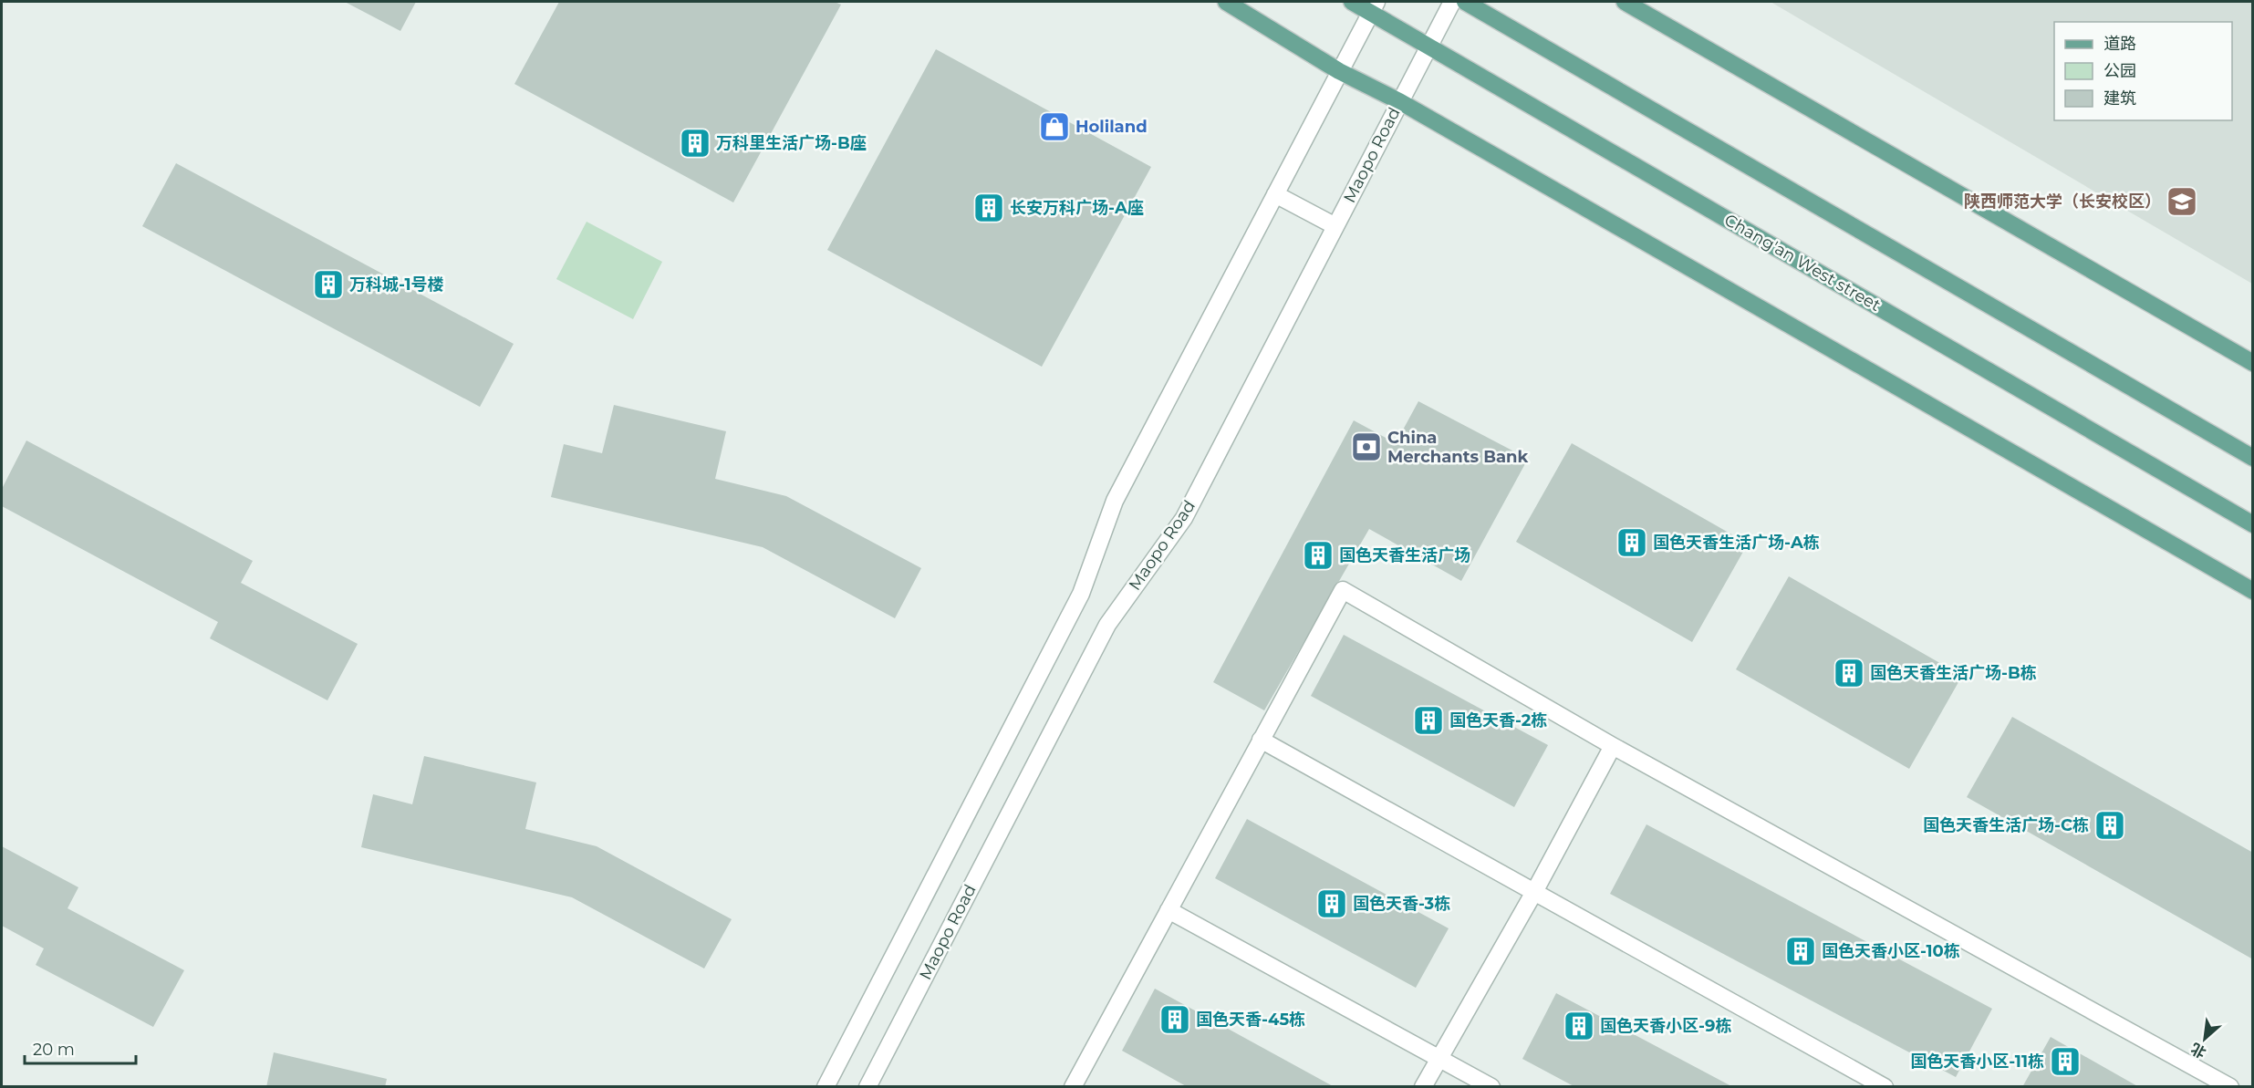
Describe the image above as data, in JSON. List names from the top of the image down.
{
  "streets": {
    "main road": ["Chang'an West street"],
    "street": ["Maopo Road"]
  },
  "crossings": [
    ["Maopo Road", "Chang'an West street"]
  ],
  "places": {
    "shop": ["Holiland"],
    "building": [
      "万科里生活广场-B座",
      "长安万科广场-A座",
      "万科城-1号楼",
      "国色天香生活广场-A栋",
      "国色天香生活广场",
      "国色天香生活广场-B栋",
      "国色天香-2栋",
      "国色天香生活广场-C栋",
      "国色天香-3栋",
      "国色天香小区-10栋",
      "国色天香-45栋",
      "国色天香小区-9栋",
      "国色天香小区-11栋"
    ],
    "school or university": ["陕西师范大学（长安校区）"],
    "bank": ["China Merchants Bank"]
  },
  "legend": ["道路", "公园", "建筑"],
  "scale_bar": "20 m",
  "north": "bottom left"
}
